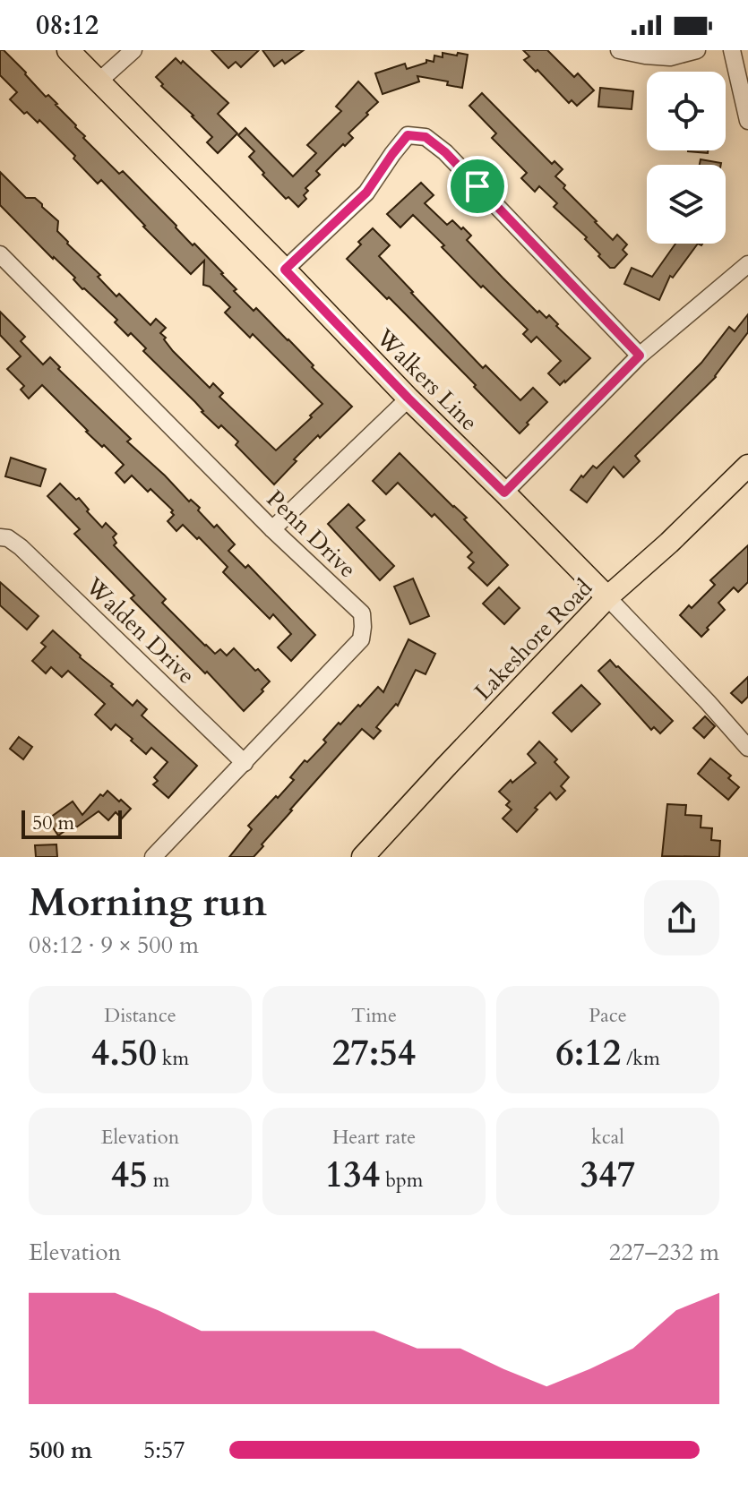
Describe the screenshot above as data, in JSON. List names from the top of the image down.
{
  "streets": {
    "main road": ["Walkers Line", "Lakeshore Road"],
    "street": ["Penn Drive", "Walden Drive"]
  },
  "crossings": [
    ["Walkers Line", "Lakeshore Road"],
    ["Penn Drive", "Walden Drive"]
  ],
  "scale_bar": "50 m",
  "page": {
    "status": "08:12",
    "scale": "50 m",
    "heading": ["Morning run", "08:12 · 9 × 500 m"],
    "stats": [
      ["Distance", "4.50 km"],
      ["Time", "27:54"],
      ["Pace", "6:12 /km"],
      ["Elevation", "45 m"],
      ["Heart rate", "134 bpm"],
      ["kcal", "347"]
    ],
    "chart": ["Elevation", "227–232 m"],
    "list": [
      {
        "name": "500 m",
        "note": "5:57"
      }
    ]
  }
}
